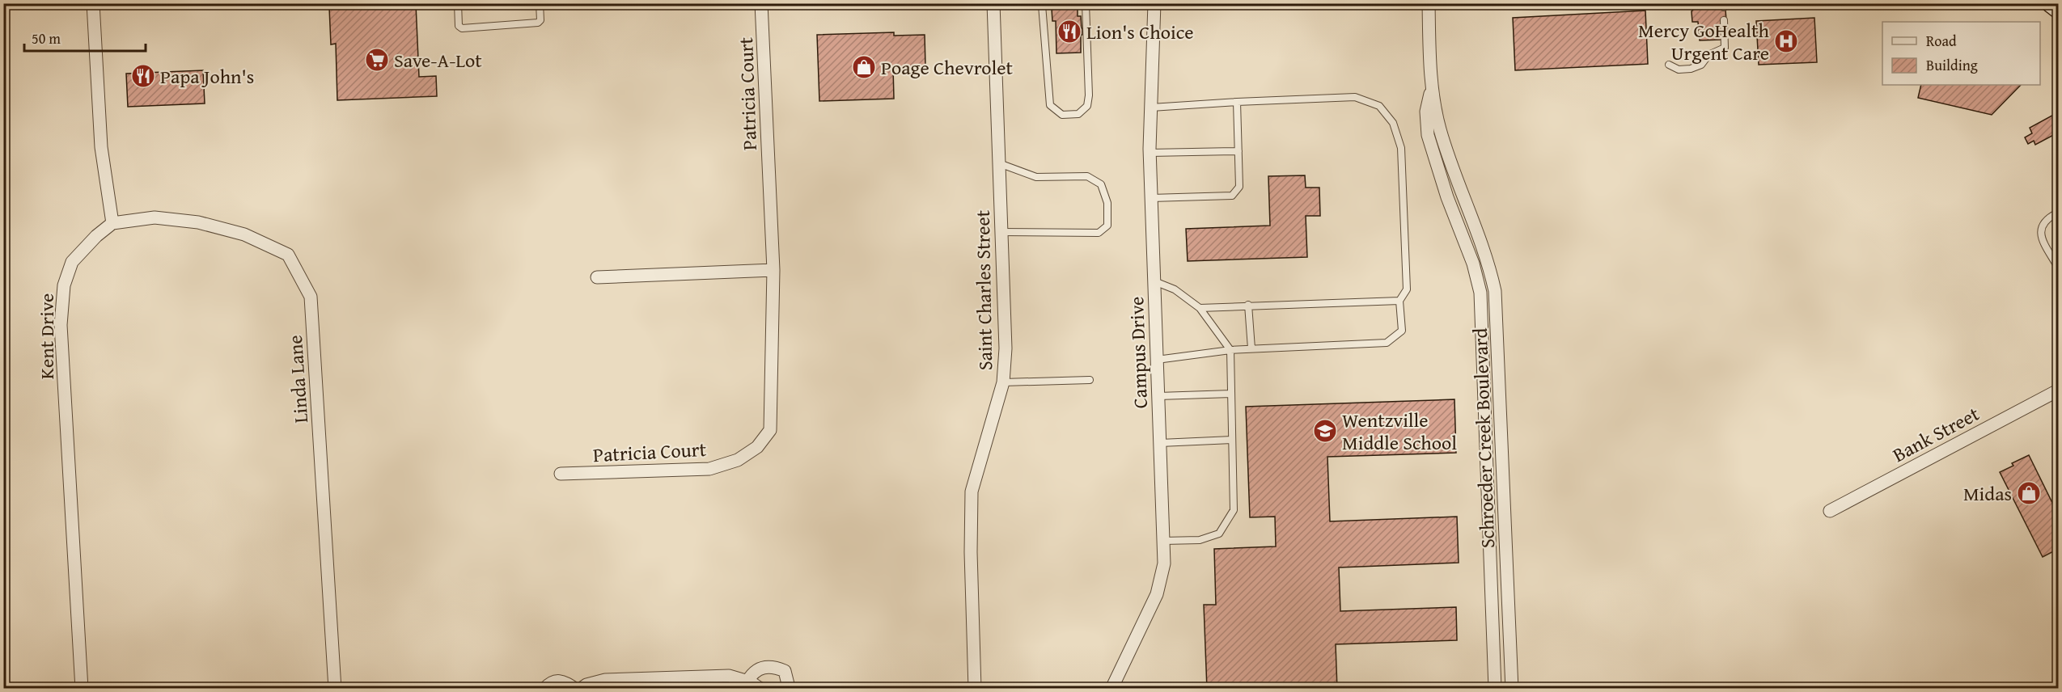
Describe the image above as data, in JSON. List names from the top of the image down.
{
  "streets": {
    "street": [
      "Patricia Court",
      "Saint Charles Street",
      "Kent Drive",
      "Campus Drive",
      "Linda Lane",
      "Bank Street",
      "Schroeder Creek Boulevard"
    ]
  },
  "crossings": [
    ["Kent Drive", "Linda Lane"]
  ],
  "places": {
    "restaurant": ["Lion's Choice", "Papa John's"],
    "hospital": ["Mercy GoHealth Urgent Care"],
    "supermarket": ["Save-A-Lot"],
    "shop": ["Poage Chevrolet", "Midas"],
    "school or university": ["Wentzville Middle School"]
  },
  "legend": ["Road", "Building"],
  "scale_bar": "50 m"
}
